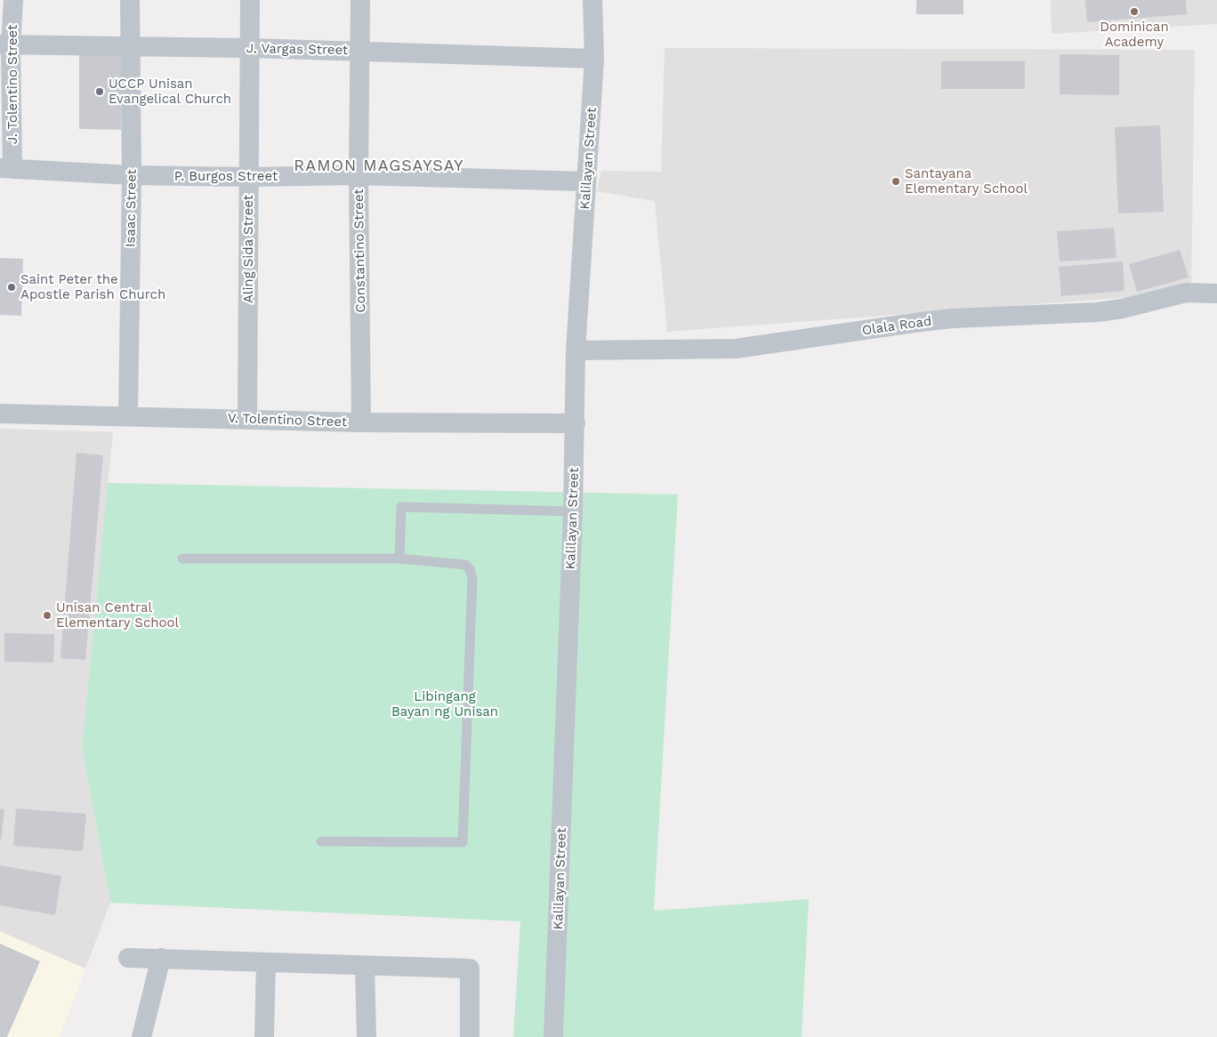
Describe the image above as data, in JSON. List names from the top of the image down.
{
  "streets": {
    "street": [
      "J. Vargas Street",
      "J. Tolentino Street",
      "Kalilayan Street",
      "P. Burgos Street",
      "Isaac Street",
      "Aling Sida Street",
      "Constantino Street",
      "Olala Road",
      "V. Tolentino Street"
    ]
  },
  "crossings": [
    ["J. Vargas Street", "J. Tolentino Street"],
    ["J. Vargas Street", "Kalilayan Street"],
    ["J. Vargas Street", "Isaac Street"],
    ["J. Vargas Street", "Aling Sida Street"],
    ["J. Vargas Street", "Constantino Street"],
    ["J. Tolentino Street", "P. Burgos Street"],
    ["Kalilayan Street", "P. Burgos Street"],
    ["Kalilayan Street", "Olala Road"],
    ["Kalilayan Street", "V. Tolentino Street"],
    ["P. Burgos Street", "Isaac Street"],
    ["P. Burgos Street", "Aling Sida Street"],
    ["P. Burgos Street", "Constantino Street"],
    ["Isaac Street", "V. Tolentino Street"],
    ["Aling Sida Street", "V. Tolentino Street"],
    ["Constantino Street", "V. Tolentino Street"]
  ],
  "districts": ["RAMON MAGSAYSAY"],
  "parks": ["Libingang Bayan ng Unisan"],
  "places": [
    "Dominican Academy",
    "UCCP Unisan Evangelical Church",
    "Santayana Elementary School",
    "Saint Peter the Apostle Parish Church",
    "Unisan Central Elementary School"
  ]
}
